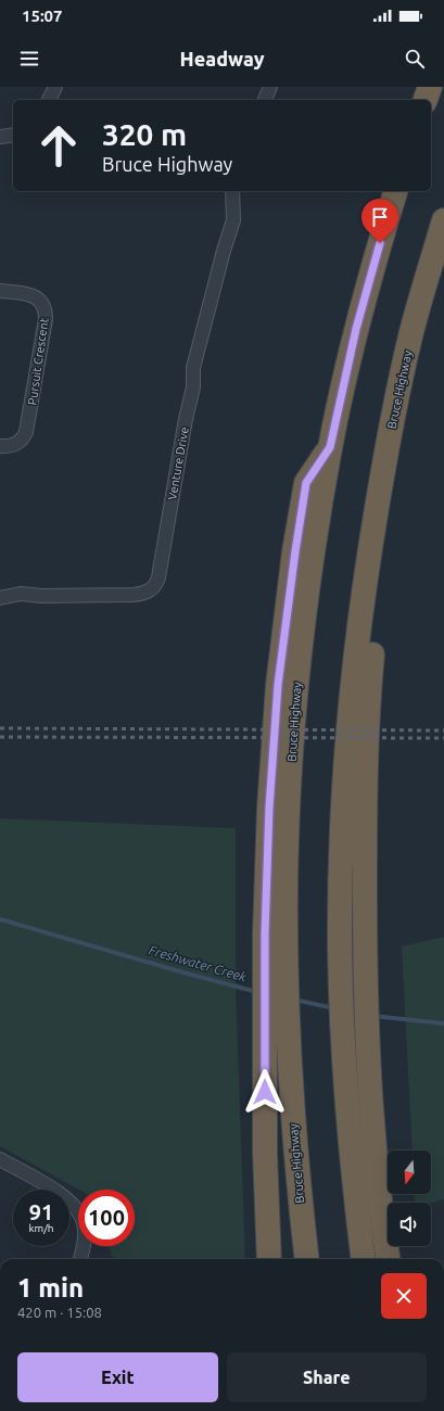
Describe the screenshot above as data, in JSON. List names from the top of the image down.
{
  "streets": {
    "highway": ["Bruce Highway"],
    "street": ["Pursuit Crescent", "Venture Drive"]
  },
  "water": ["Freshwater Creek"],
  "north": "bottom",
  "page": {
    "status": "15:07",
    "header": "Headway",
    "turn": ["320 m", "Bruce Highway"],
    "speed": "91 km/h",
    "limit": "100",
    "heading": ["1 min", "420 m · 15:08"],
    "buttons": ["Exit", "Share"]
  }
}
